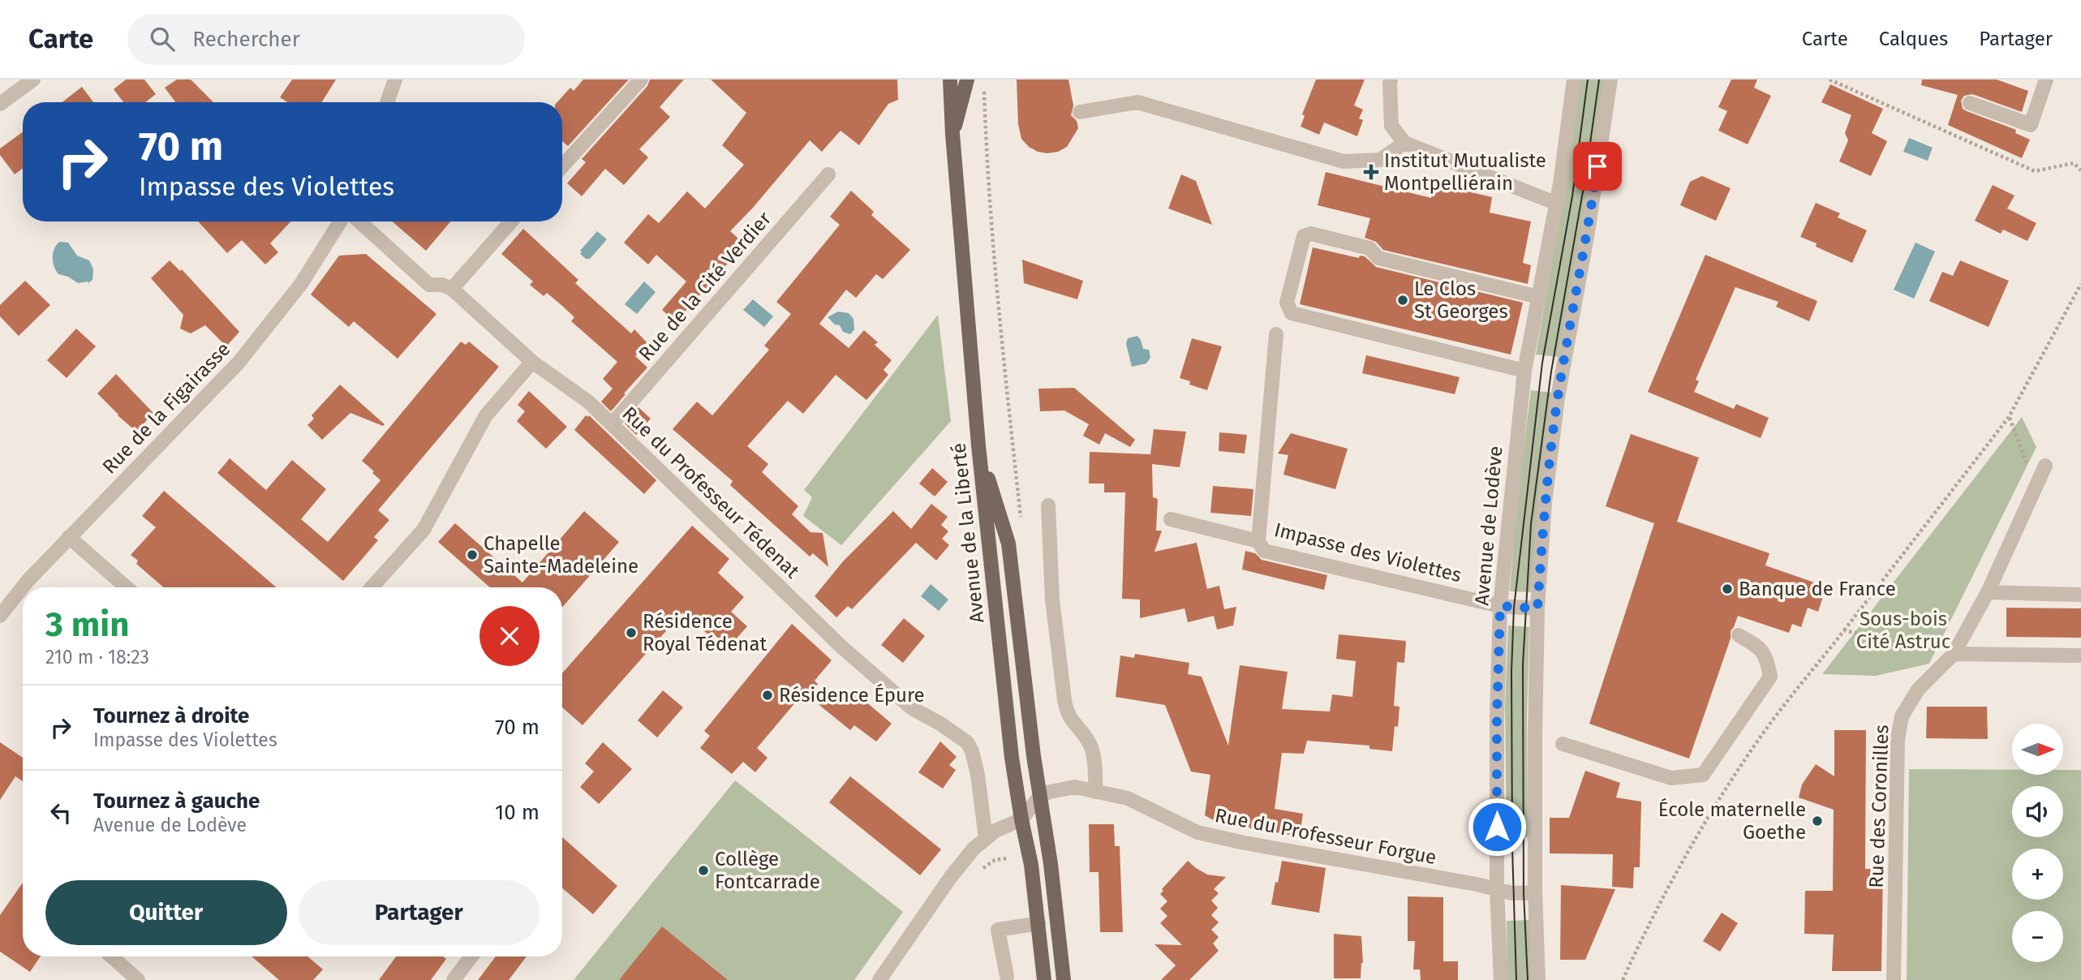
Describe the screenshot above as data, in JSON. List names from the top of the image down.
{
  "streets": {
    "main road": ["Avenue de la Liberté"],
    "street": [
      "Rue de la Cité Verdier",
      "Rue de la Figairasse",
      "Rue du Professeur Tédenat",
      "Avenue de Lodève",
      "Impasse des Violettes",
      "Rue des Coronilles",
      "Rue du Professeur Forgue"
    ]
  },
  "crossings": [
    ["Rue de la Cité Verdier", "Rue du Professeur Tédenat"],
    ["Avenue de Lodève", "Impasse des Violettes"],
    ["Avenue de Lodève", "Rue du Professeur Forgue"]
  ],
  "parks": ["Sous-bois Cité Astruc"],
  "places": {
    "health": ["Institut Mutualiste Montpelliérain"],
    "other": [
      "Le Clos St Georges",
      "Chapelle Sainte-Madeleine",
      "Banque de France",
      "Résidence Royal Tédenat",
      "Résidence Épure",
      "École maternelle Goethe",
      "Collège Fontcarrade"
    ]
  },
  "north": "right",
  "page": {
    "header": "Carte",
    "search": "Rechercher",
    "nav": ["Carte", "Calques", "Partager"],
    "turn": ["70 m", "Impasse des Violettes"],
    "heading": ["3 min", "210 m · 18:23"],
    "list": [
      {
        "name": "Tournez à droite",
        "note": "Impasse des Violettes",
        "value": "70 m"
      },
      {
        "name": "Tournez à gauche",
        "note": "Avenue de Lodève",
        "value": "10 m"
      }
    ],
    "map_buttons": ["+", "−"],
    "buttons": ["Quitter", "Partager"]
  }
}
